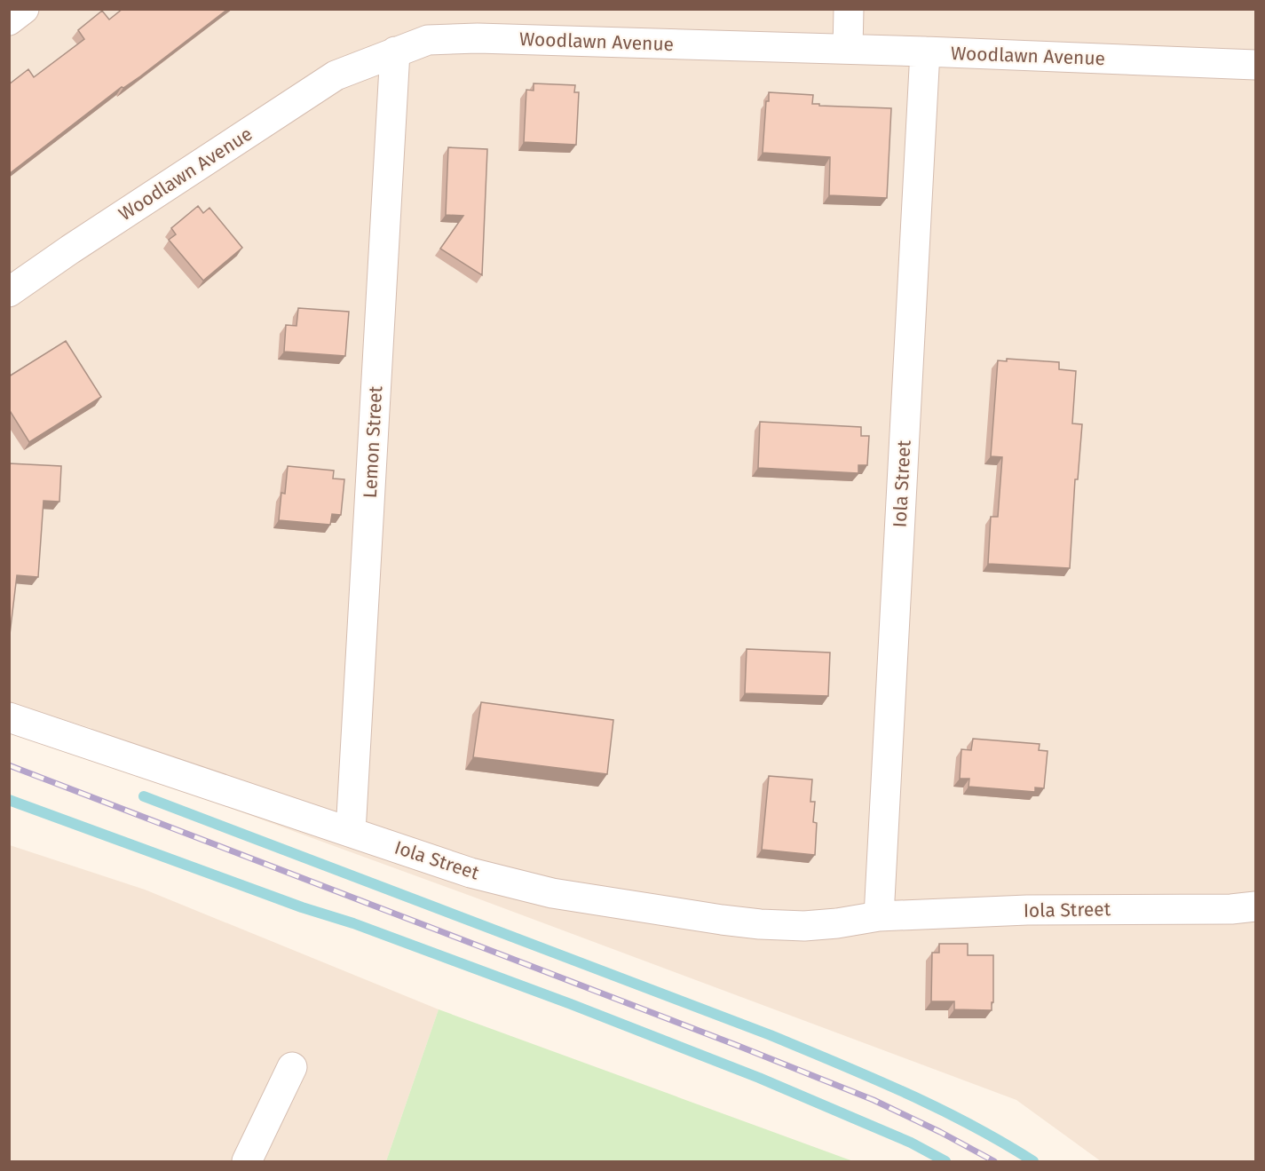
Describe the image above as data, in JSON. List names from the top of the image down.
{
  "streets": {
    "street": ["Woodlawn Avenue", "Lemon Street", "Iola Street"]
  },
  "crossings": [
    ["Woodlawn Avenue", "Lemon Street"],
    ["Woodlawn Avenue", "Iola Street"],
    ["Lemon Street", "Iola Street"]
  ]
}
